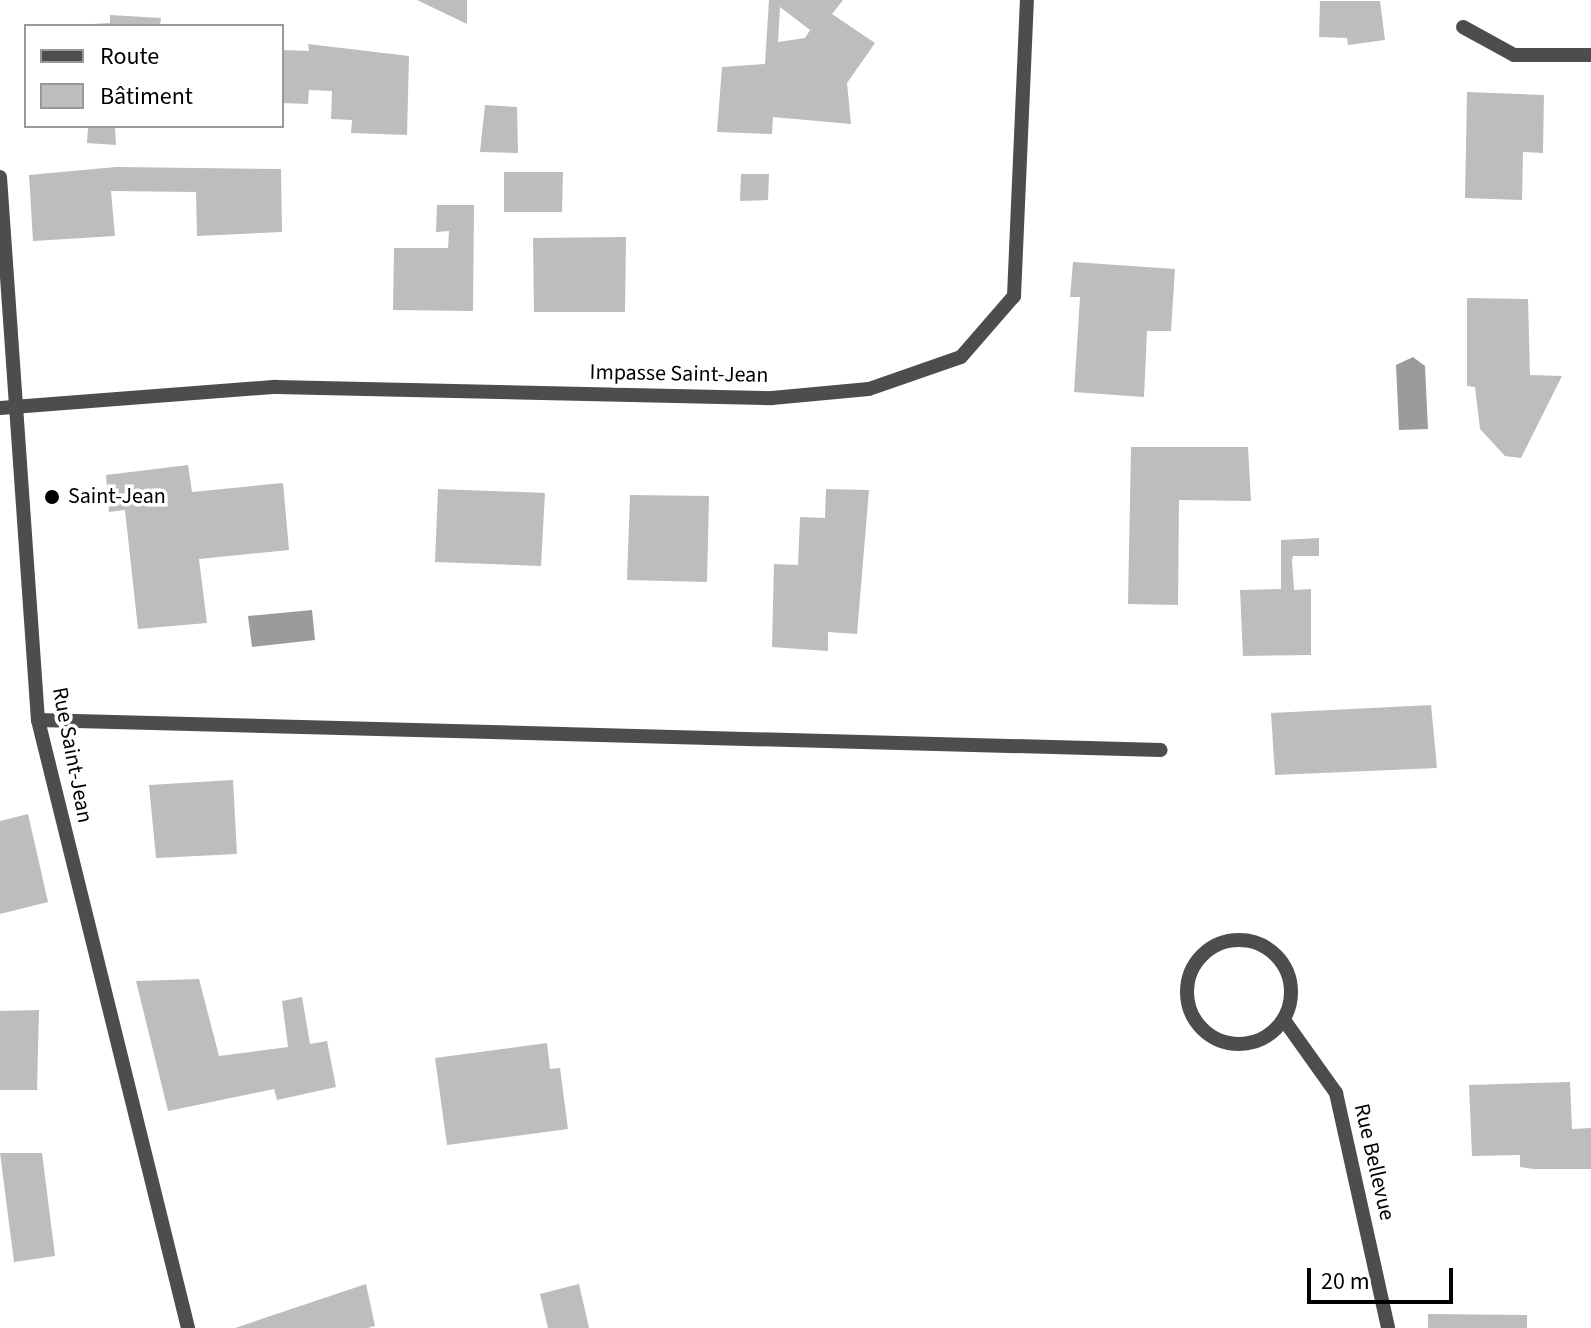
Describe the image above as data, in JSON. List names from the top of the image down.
{
  "streets": {
    "street": ["Impasse Saint-Jean", "Rue Saint-Jean", "Rue Bellevue"]
  },
  "crossings": [
    ["Impasse Saint-Jean", "Rue Saint-Jean"]
  ],
  "places": ["Saint-Jean"],
  "legend": ["Route", "Bâtiment"],
  "scale_bar": "20 m"
}
